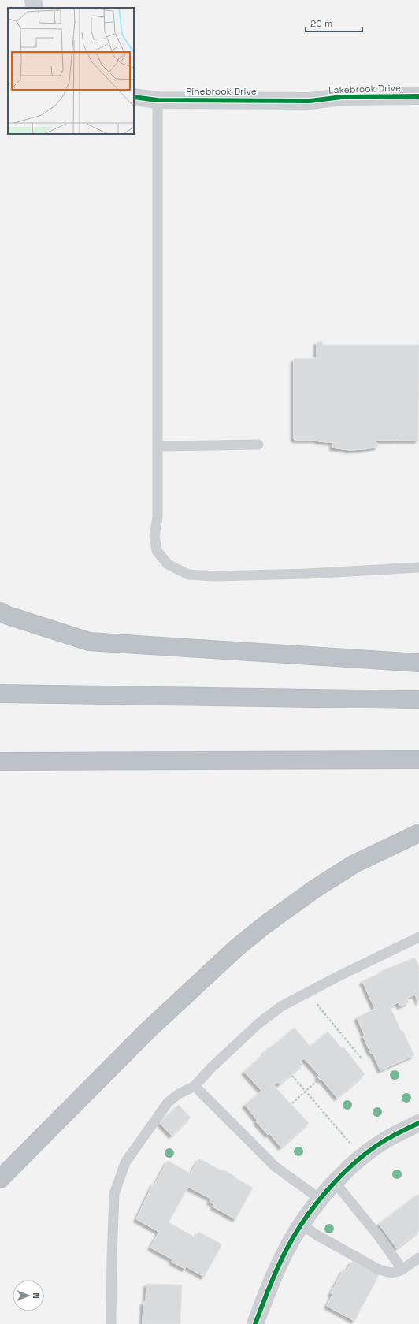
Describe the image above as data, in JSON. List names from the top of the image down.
{
  "streets": {
    "street": ["Lakebrook Drive", "Pinebrook Drive"]
  },
  "crossings": [
    ["Lakebrook Drive", "Pinebrook Drive"]
  ],
  "scale_bar": "20 m",
  "north": "right"
}
